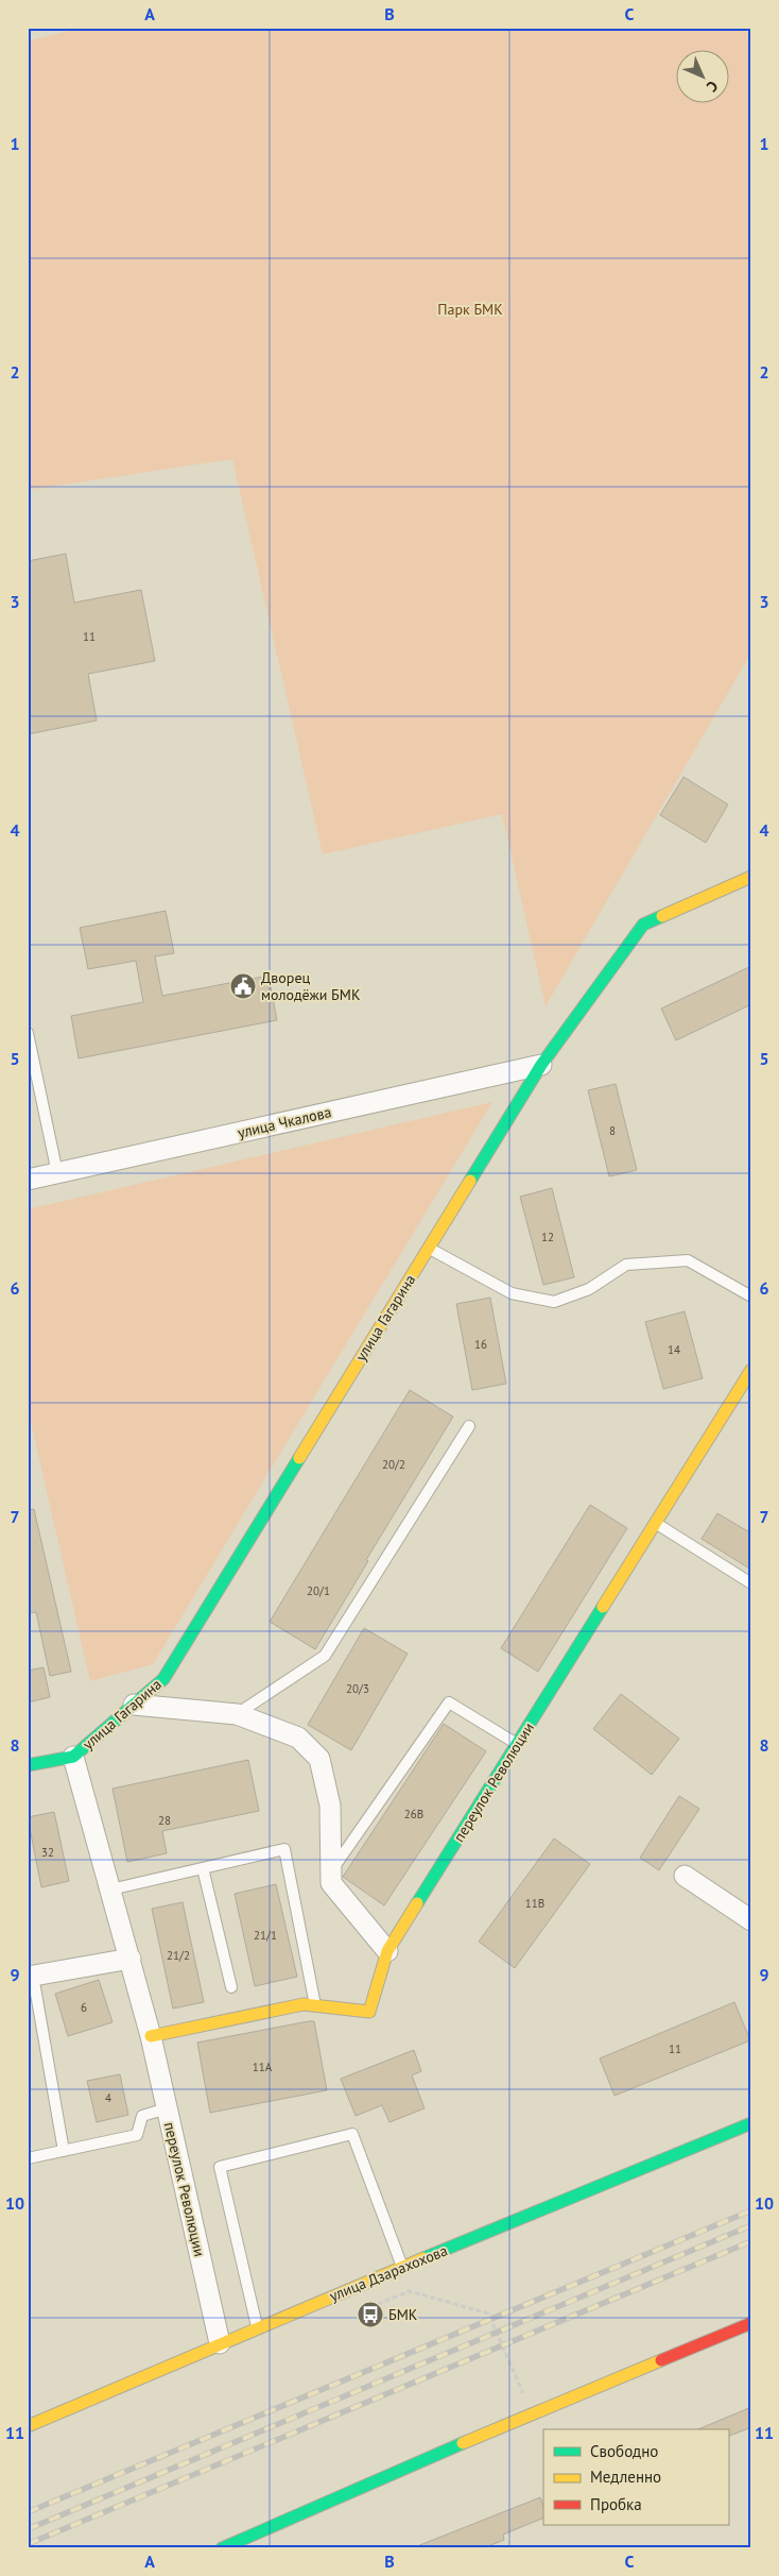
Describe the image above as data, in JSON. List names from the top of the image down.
{
  "streets": {
    "street": [
      "улица Чкалова",
      "улица Гагарина",
      "переулок Революции",
      "улица Дзарахохова"
    ]
  },
  "crossings": [
    ["улица Чкалова", "улица Гагарина"],
    ["улица Гагарина", "переулок Революции"],
    ["переулок Революции", "улица Дзарахохова"]
  ],
  "parks": ["Парк БМК"],
  "places": {
    "public building": ["Дворец молодёжи БМК"],
    "bus stop": ["БМК"]
  },
  "house_numbers": [
    "11",
    "8",
    "12",
    "16",
    "14",
    "20/2",
    "20/1",
    "20/3",
    "26В",
    "28",
    "32",
    "11В",
    "21/1",
    "21/2",
    "6",
    "11",
    "11А",
    "4"
  ],
  "legend": ["Свободно", "Медленно", "Пробка"],
  "north": "bottom right",
  "grid": {
    "columns": ["A", "B", "C"],
    "rows": [
      "1",
      "2",
      "3",
      "4",
      "5",
      "6",
      "7",
      "8",
      "9",
      "10",
      "11"
    ]
  }
}
